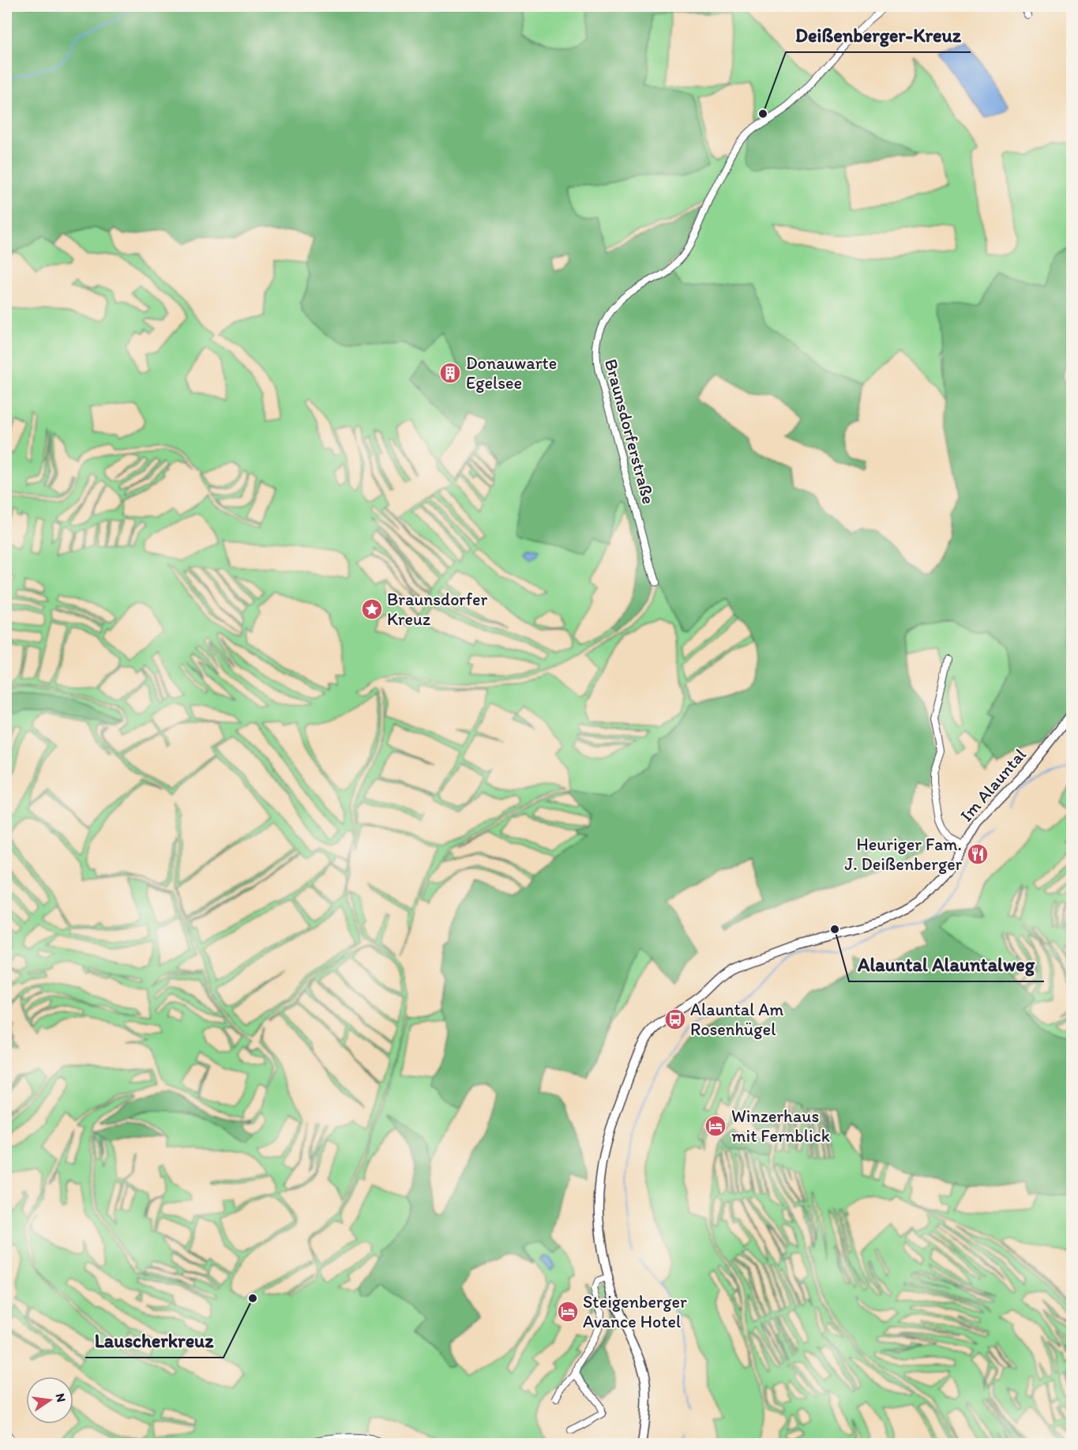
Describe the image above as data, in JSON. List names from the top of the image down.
{
  "streets": {
    "street": ["Braunsdorferstraße", "Im Alauntal"]
  },
  "places": {
    "other": ["Deißenberger-Kreuz", "Alauntal Alauntalweg", "Lauscherkreuz"],
    "building": ["Donauwarte Egelsee"],
    "place": ["Braunsdorfer Kreuz"],
    "restaurant": ["Heuriger Fam. J. Deißenberger"],
    "bus stop": ["Alauntal Am Rosenhügel"],
    "hotel": ["Winzerhaus mit Fernblick", "Steigenberger Avance Hotel"]
  },
  "north": "right"
}
